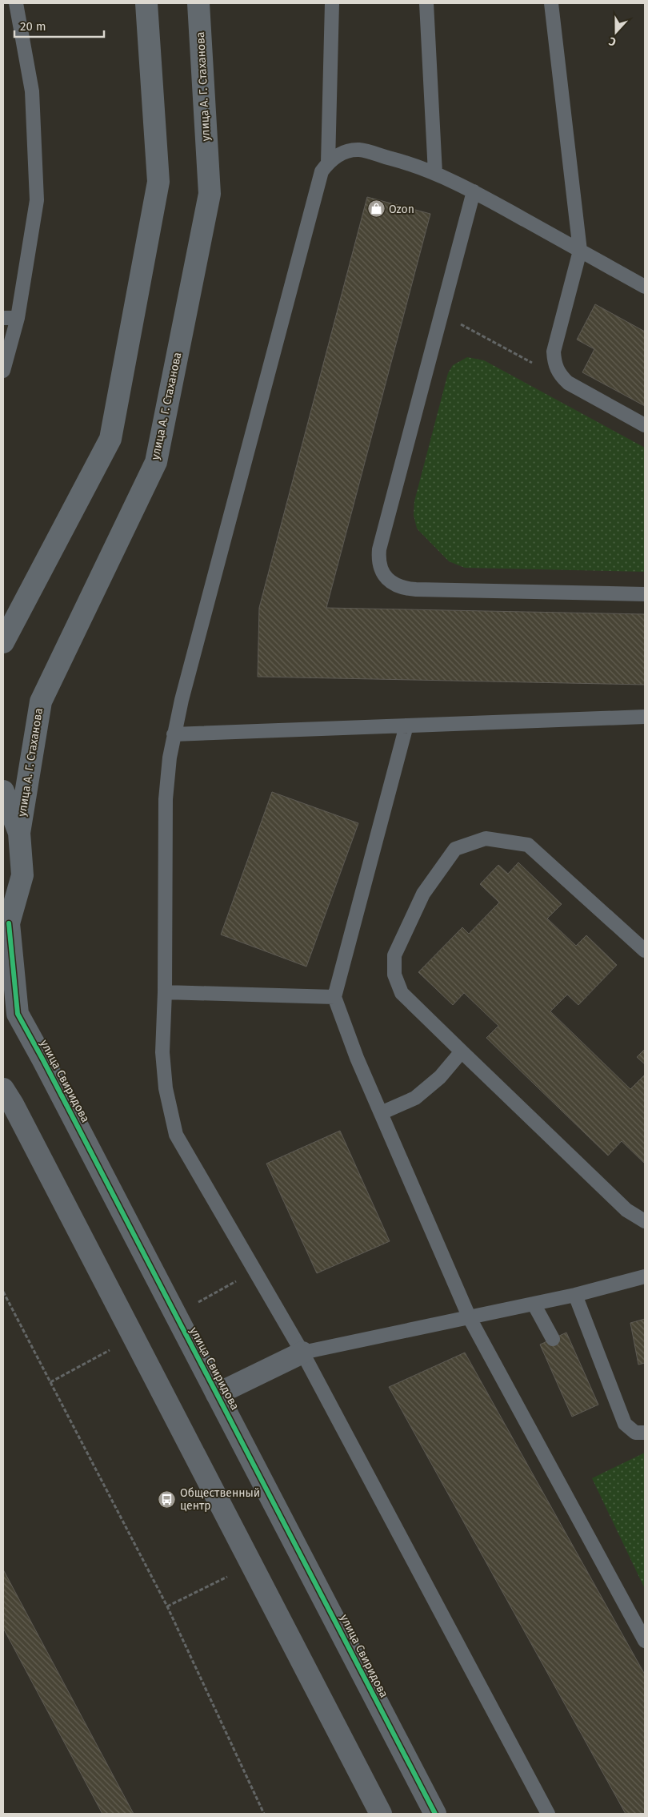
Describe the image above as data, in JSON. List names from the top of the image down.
{
  "streets": {
    "main road": ["улица А. Г. Стаханова"],
    "street": ["улица Свиридова"]
  },
  "places": {
    "shop": ["Ozon"],
    "bus stop": ["Общественный центр"]
  },
  "scale_bar": "20 m",
  "north": "bottom"
}
